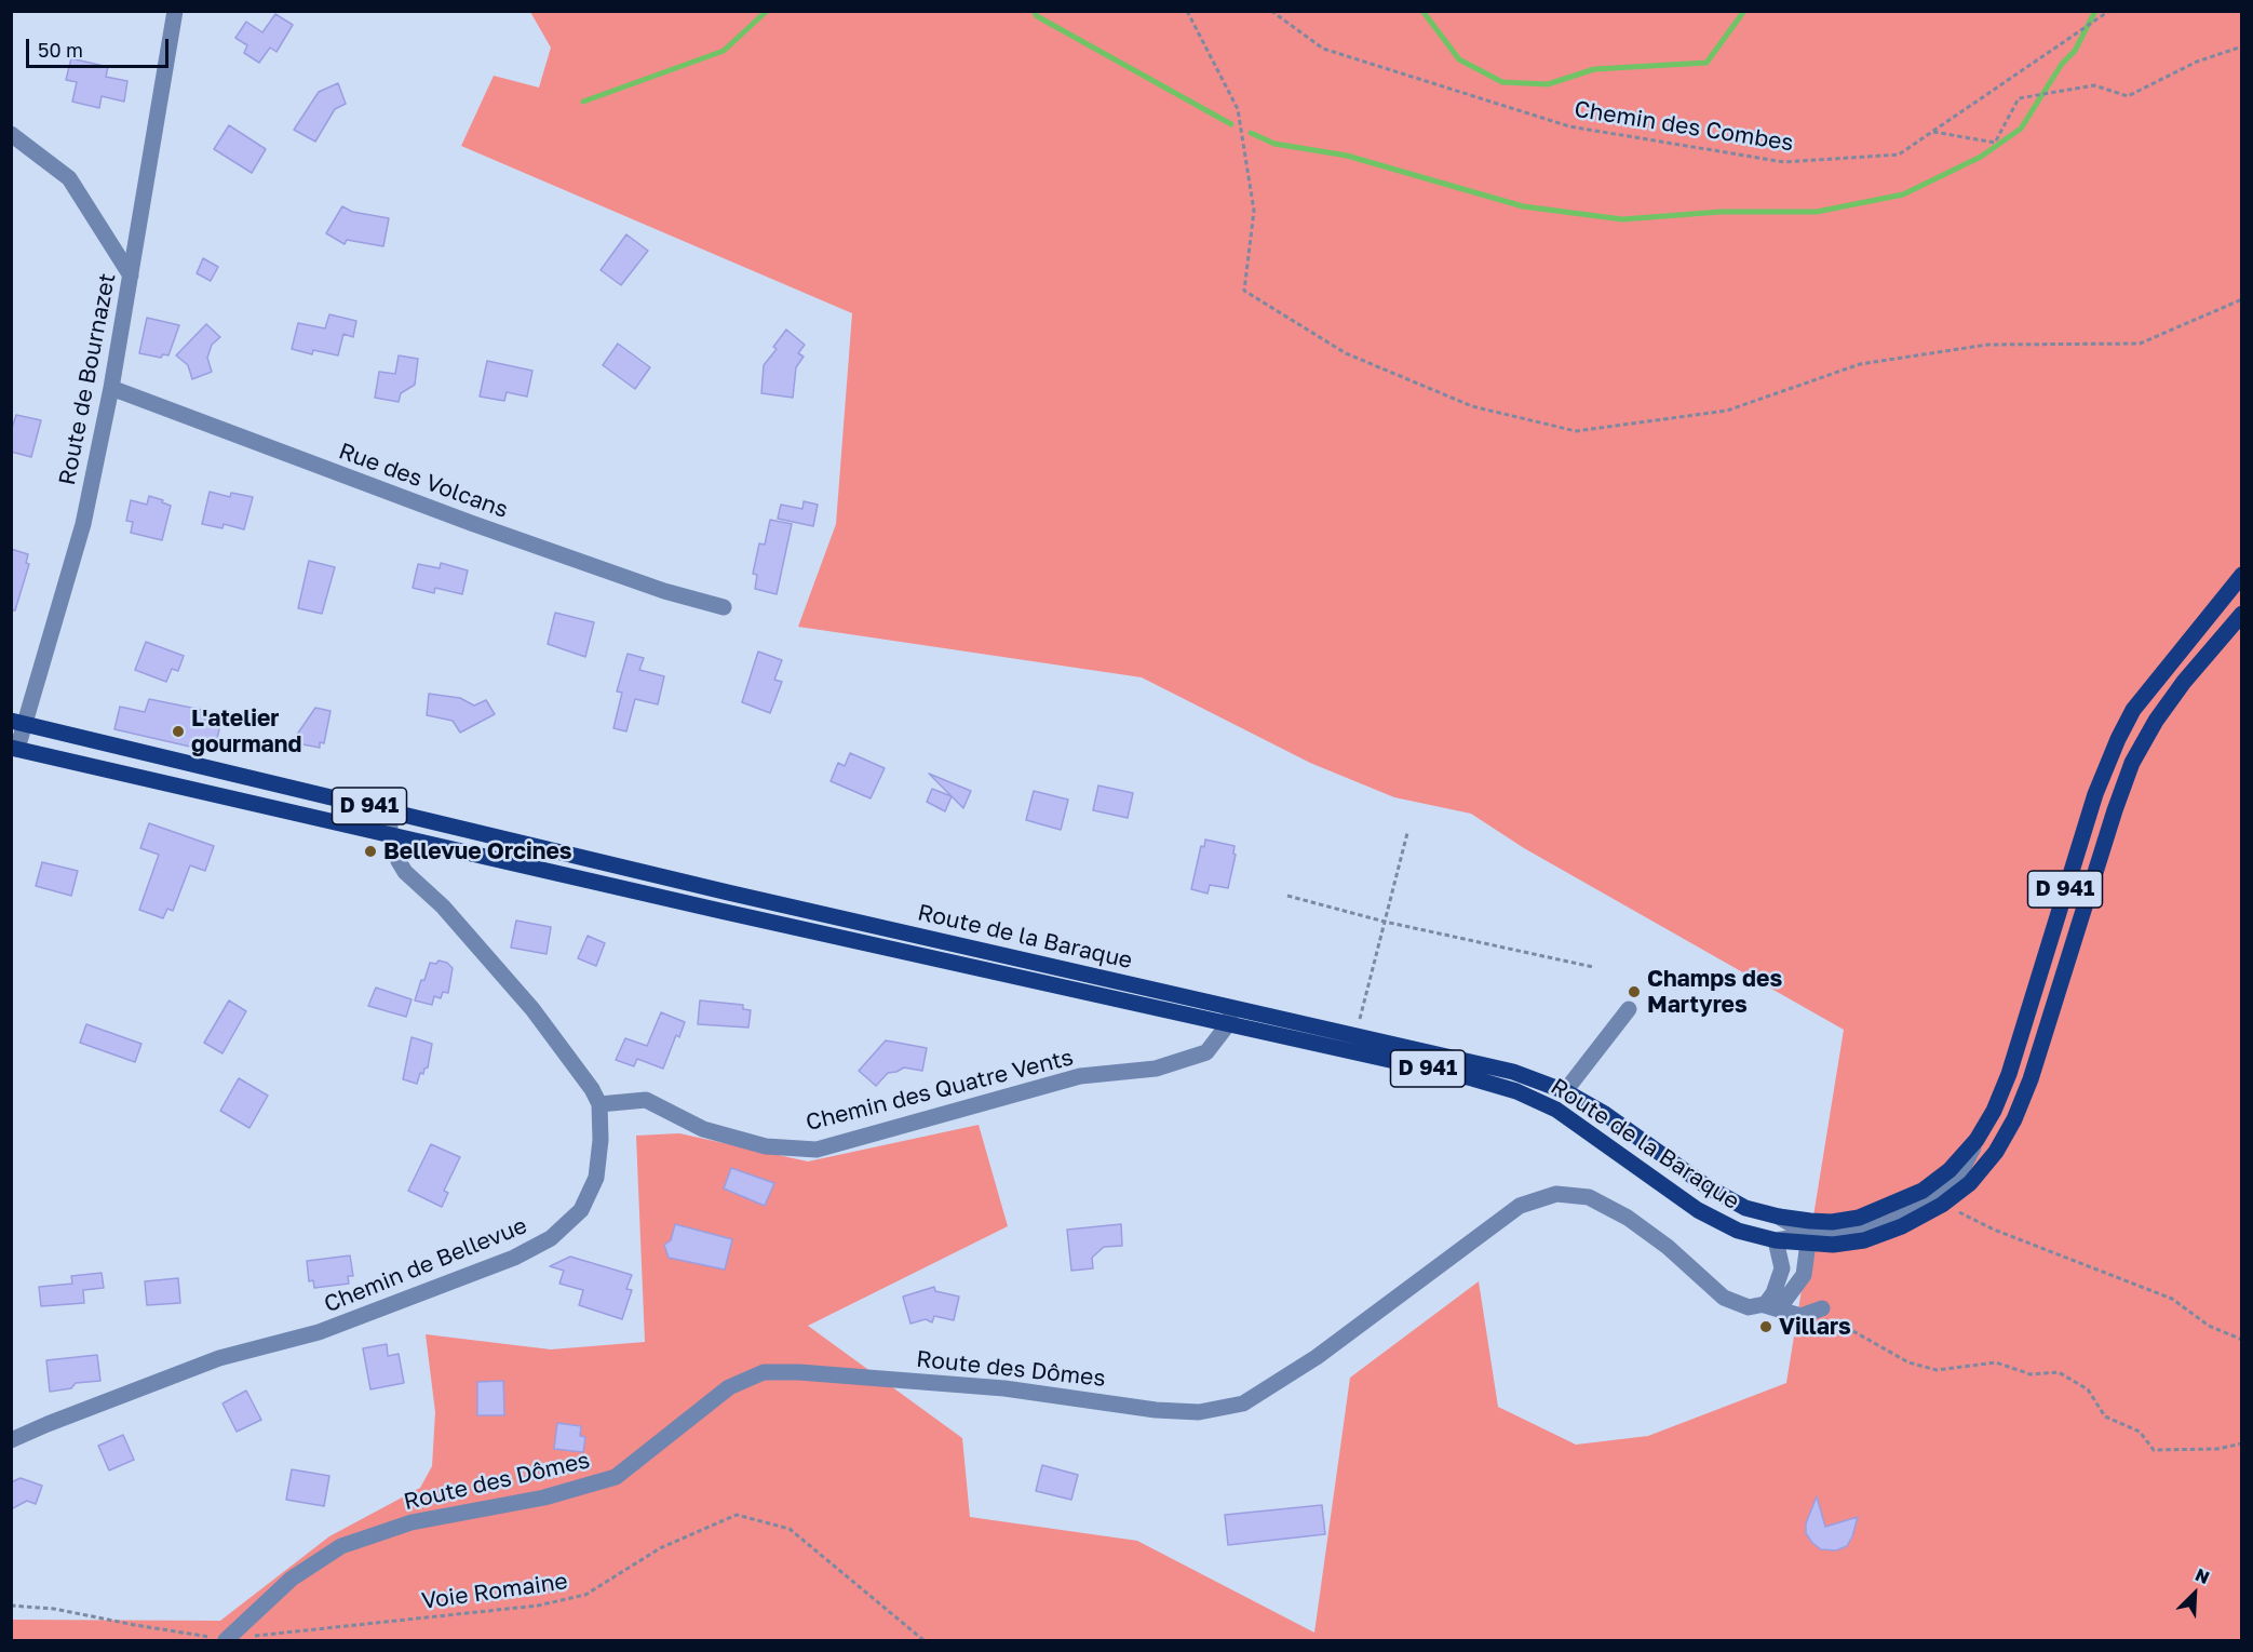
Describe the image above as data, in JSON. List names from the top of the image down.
{
  "streets": {
    "main road": ["D 941", "Route de la Baraque"],
    "street": [
      "Route de Bournazet",
      "Rue des Volcans",
      "Chemin des Quatre Vents",
      "Chemin de Bellevue",
      "Route des Dômes"
    ],
    "path": ["Chemin des Combes", "Voie Romaine"]
  },
  "crossings": [
    ["Route de Bournazet", "Rue des Volcans"],
    ["Route de Bournazet", "Route de la Baraque"],
    ["Route de la Baraque", "Chemin des Quatre Vents"],
    ["Route de la Baraque", "Chemin de Bellevue"],
    ["Chemin des Quatre Vents", "Chemin de Bellevue"],
    ["Route des Dômes", "Voie Romaine"]
  ],
  "places": [
    "L'atelier gourmand",
    "Bellevue Orcines",
    "Champs des Martyres",
    "Villars"
  ],
  "scale_bar": "50 m",
  "north": "top right"
}
